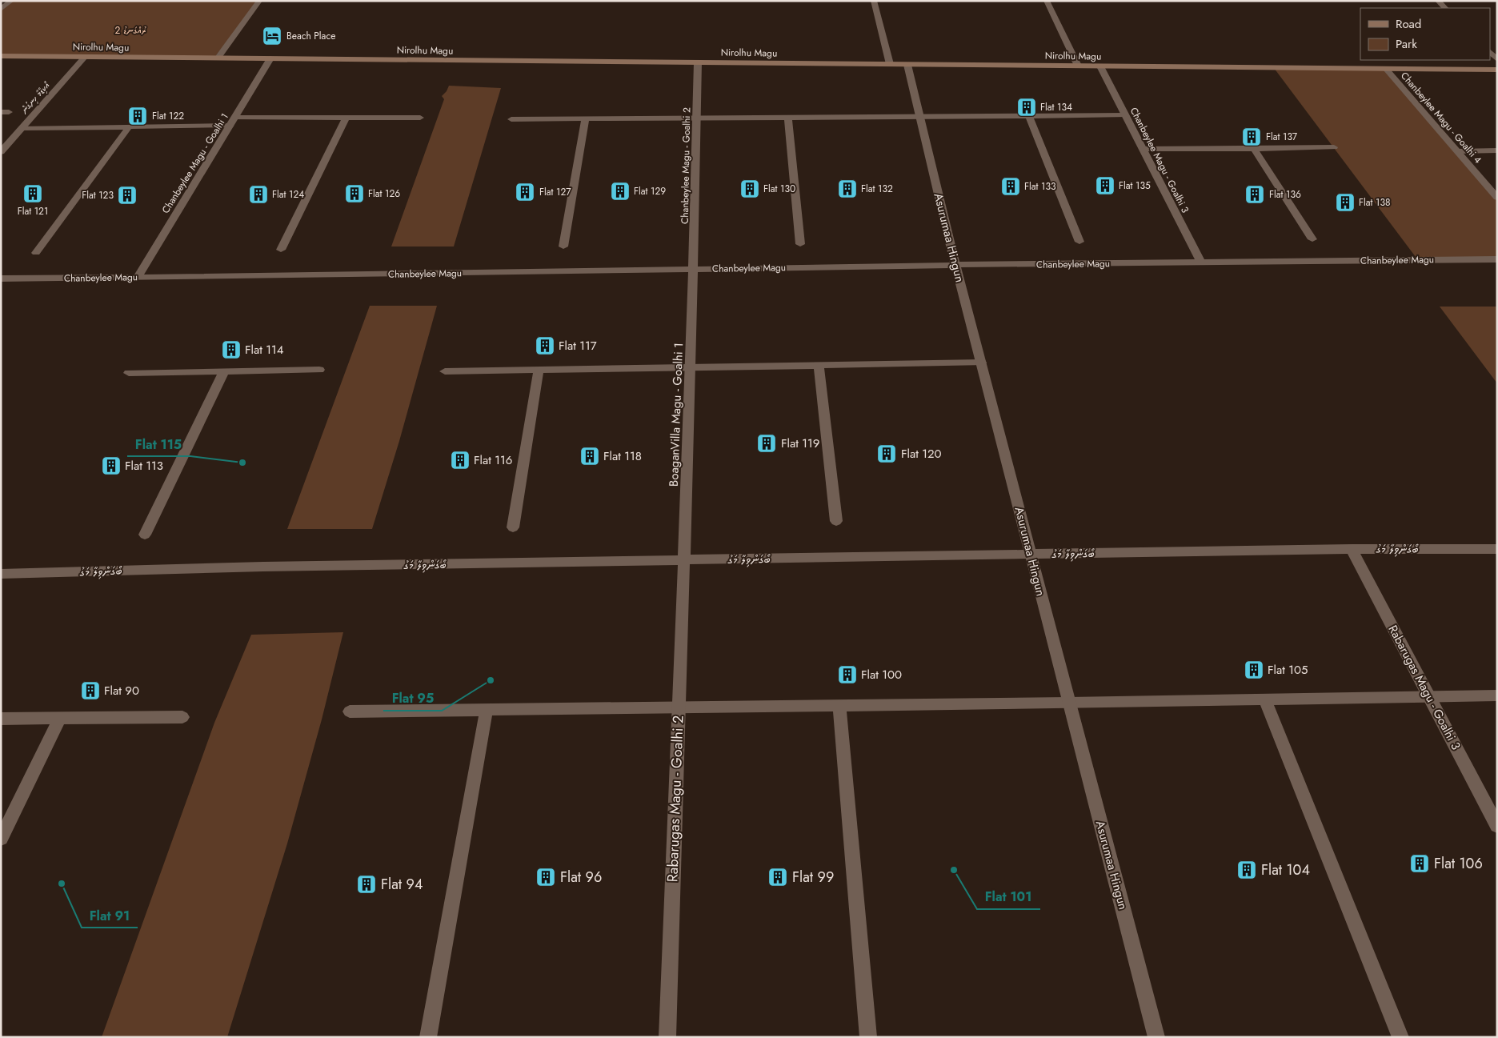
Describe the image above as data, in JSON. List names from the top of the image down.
{
  "streets": {
    "street": [
      "Nirolhu Magu",
      "އޯކިޑްމާ ހިނގުން",
      "Chanbeylee Magu - Goalhi 4",
      "Chanbeylee Magu - Goalhi 3",
      "Chanbeylee Magu - Goalhi 1",
      "Chanbeylee Magu - Goalhi 2",
      "Asurumaa Hingun",
      "Chanbeylee Magu",
      "BoaganVilla Magu - Goalhi 1",
      "ބޯގަންވިލާ މަގު",
      "Rabarugas Magu - Goalhi 3",
      "Rabarugas Magu - Goalhi 2"
    ]
  },
  "crossings": [
    ["Nirolhu Magu", "އޯކިޑްމާ ހިނގުން"],
    ["Nirolhu Magu", "Chanbeylee Magu - Goalhi 4"],
    ["Nirolhu Magu", "Chanbeylee Magu - Goalhi 3"],
    ["Nirolhu Magu", "Chanbeylee Magu - Goalhi 1"],
    ["Nirolhu Magu", "Chanbeylee Magu - Goalhi 2"],
    ["Nirolhu Magu", "Asurumaa Hingun"],
    ["Chanbeylee Magu - Goalhi 3", "Chanbeylee Magu"],
    ["Chanbeylee Magu - Goalhi 1", "Chanbeylee Magu"],
    ["Chanbeylee Magu - Goalhi 2", "Chanbeylee Magu"],
    ["Chanbeylee Magu - Goalhi 2", "BoaganVilla Magu - Goalhi 1"],
    ["Asurumaa Hingun", "Chanbeylee Magu"],
    ["Asurumaa Hingun", "ބޯގަންވިލާ މަގު"],
    ["Chanbeylee Magu", "BoaganVilla Magu - Goalhi 1"],
    ["BoaganVilla Magu - Goalhi 1", "ބޯގަންވިލާ މަގު"],
    ["BoaganVilla Magu - Goalhi 1", "Rabarugas Magu - Goalhi 2"],
    ["ބޯގަންވިލާ މަގު", "Rabarugas Magu - Goalhi 3"],
    ["ބޯގަންވިލާ މަގު", "Rabarugas Magu - Goalhi 2"]
  ],
  "parks": ["ރުއްގަނޑު 2"],
  "places": {
    "hotel": ["Beach Place"],
    "building": [
      "Flat 134",
      "Flat 122",
      "Flat 137",
      "Flat 135",
      "Flat 133",
      "Flat 130",
      "Flat 132",
      "Flat 129",
      "Flat 127",
      "Flat 121",
      "Flat 126",
      "Flat 124",
      "Flat 136",
      "Flat 123",
      "Flat 138",
      "Flat 117",
      "Flat 114",
      "Flat 119",
      "Flat 120",
      "Flat 118",
      "Flat 116",
      "Flat 113",
      "Flat 105",
      "Flat 100",
      "Flat 90",
      "Flat 106",
      "Flat 104",
      "Flat 96",
      "Flat 99",
      "Flat 94"
    ],
    "other": [
      "Flat 115",
      "Flat 95",
      "Flat 101",
      "Flat 91"
    ]
  },
  "legend": ["Road", "Park"]
}
